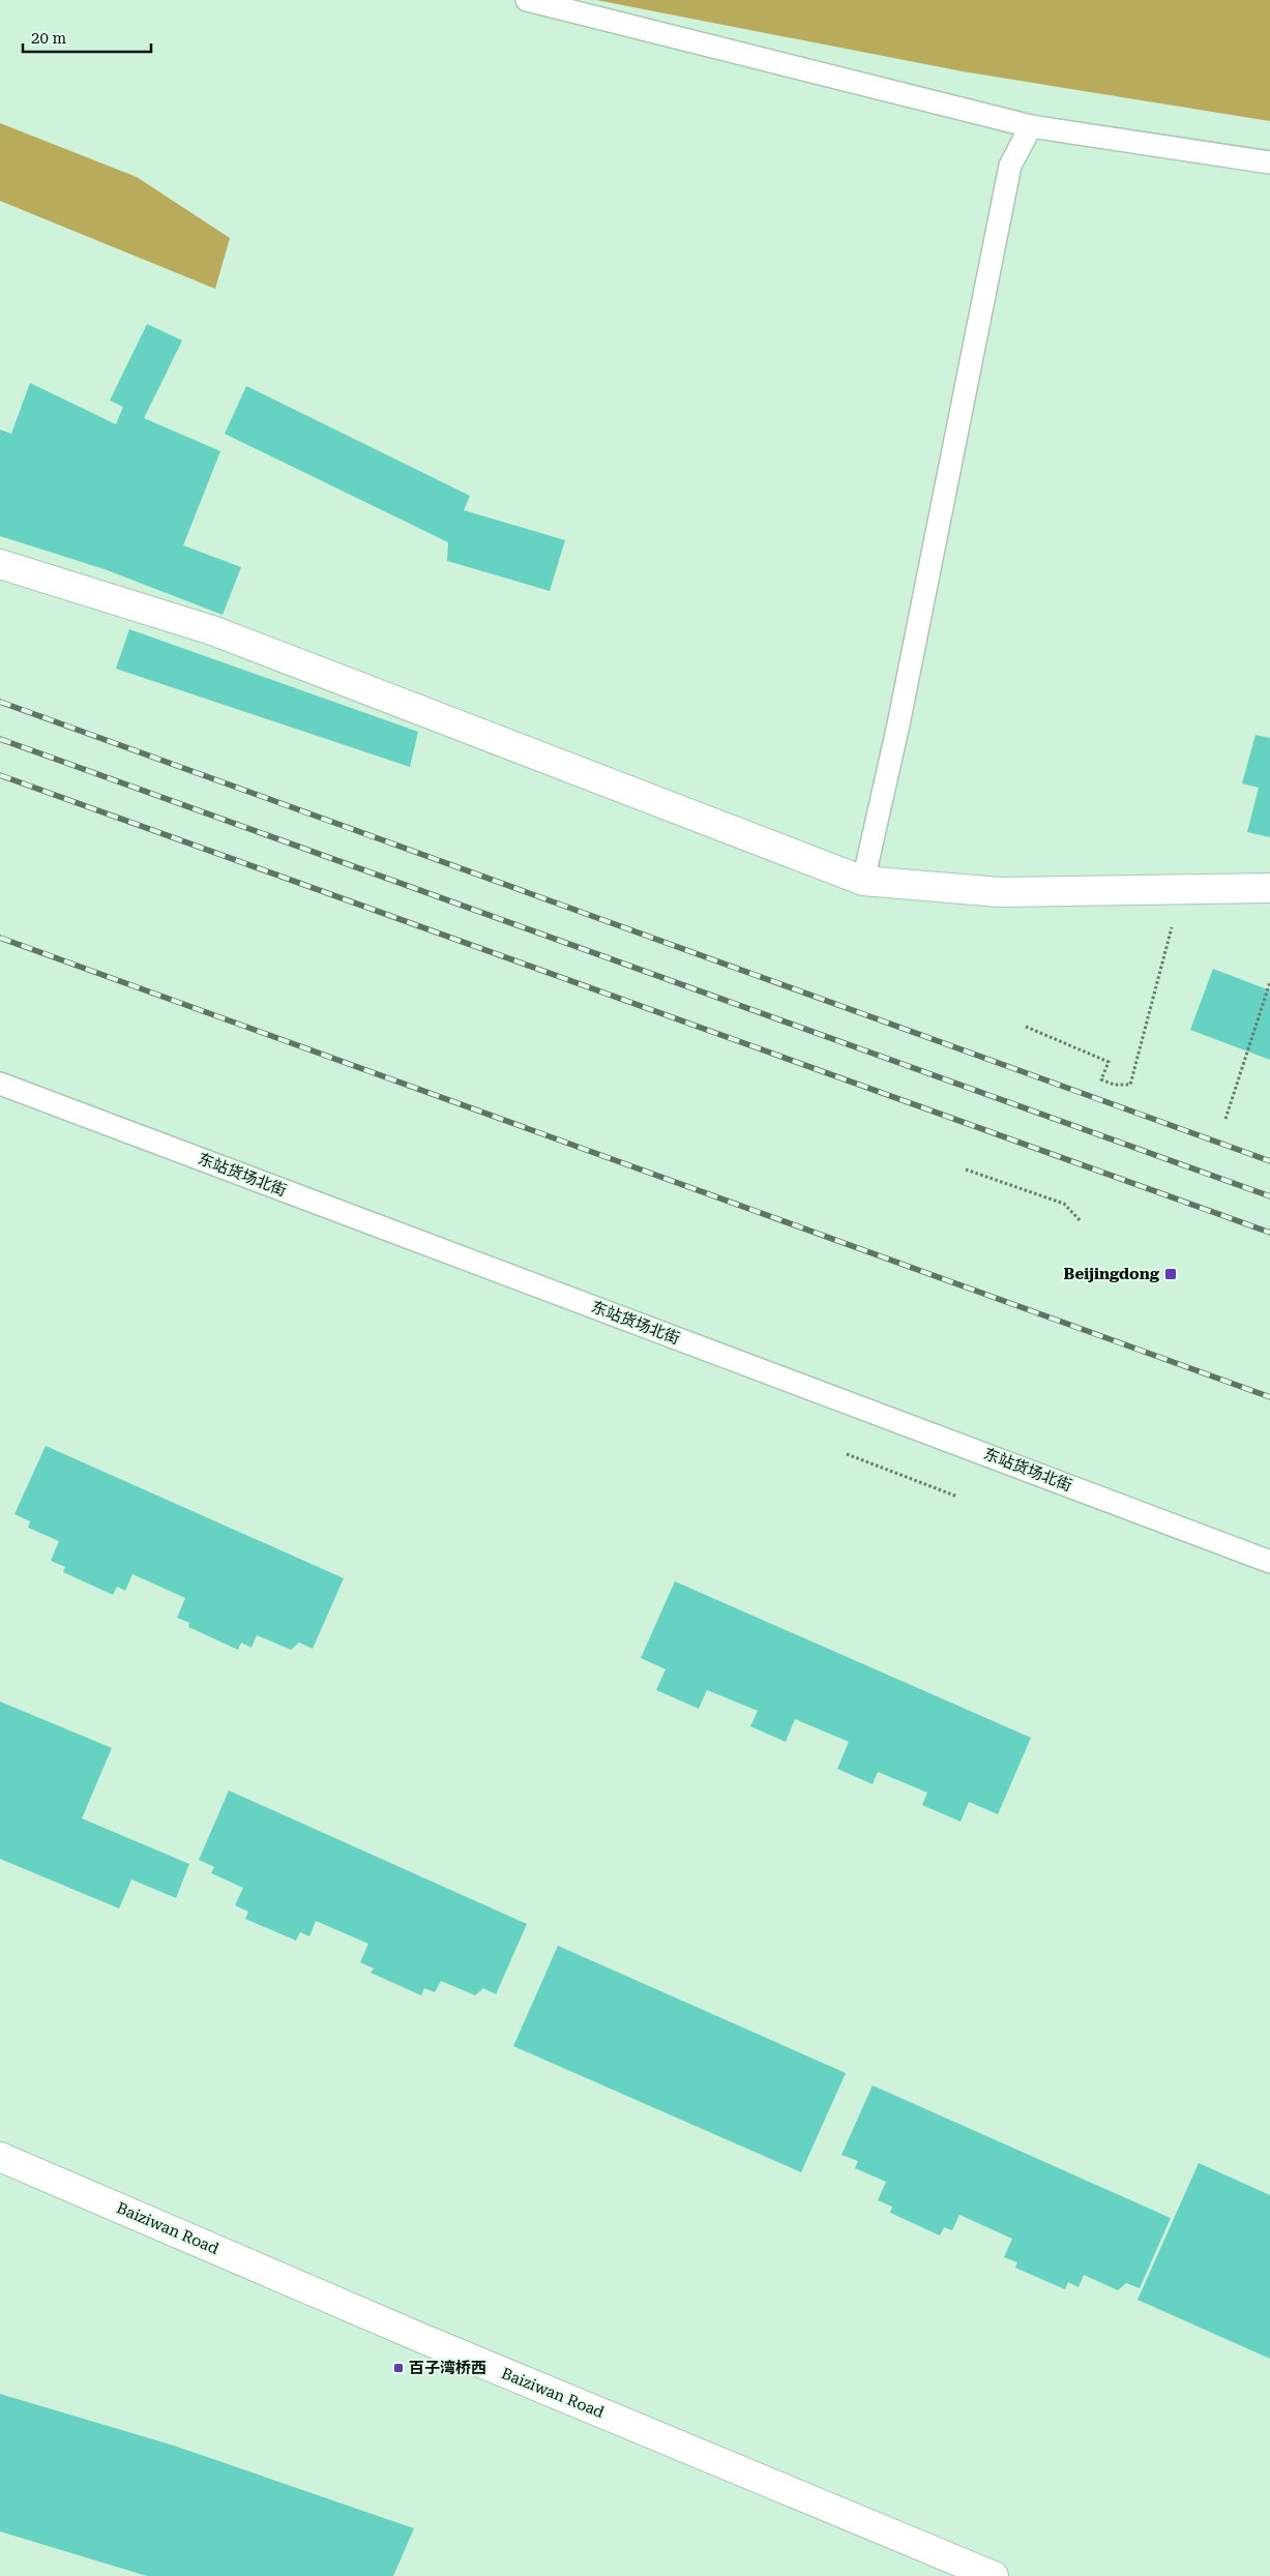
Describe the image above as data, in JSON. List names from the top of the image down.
{
  "streets": {
    "street": ["Baiziwan Road"],
    "lane": ["东站货场北街"]
  },
  "places": {
    "transit": ["Beijingdong", "百子湾桥西"]
  },
  "scale_bar": "20 m"
}
